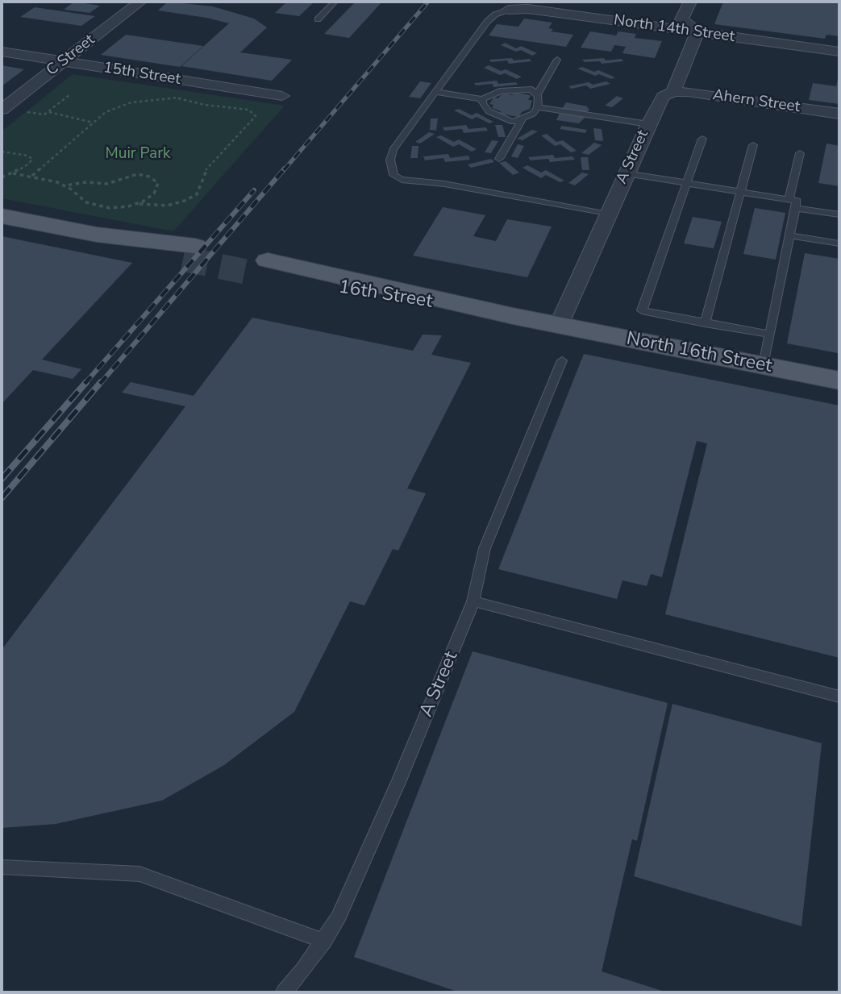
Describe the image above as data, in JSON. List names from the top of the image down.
{
  "streets": {
    "main road": ["16th Street", "North 16th Street"],
    "street": [
      "North 14th Street",
      "C Street",
      "15th Street",
      "Ahern Street",
      "A Street"
    ]
  },
  "crossings": [
    ["North 14th Street", "A Street"],
    ["C Street", "15th Street"],
    ["Ahern Street", "A Street"],
    ["A Street", "16th Street"],
    ["A Street", "North 16th Street"],
    ["16th Street", "North 16th Street"]
  ],
  "parks": ["Muir Park"]
}
